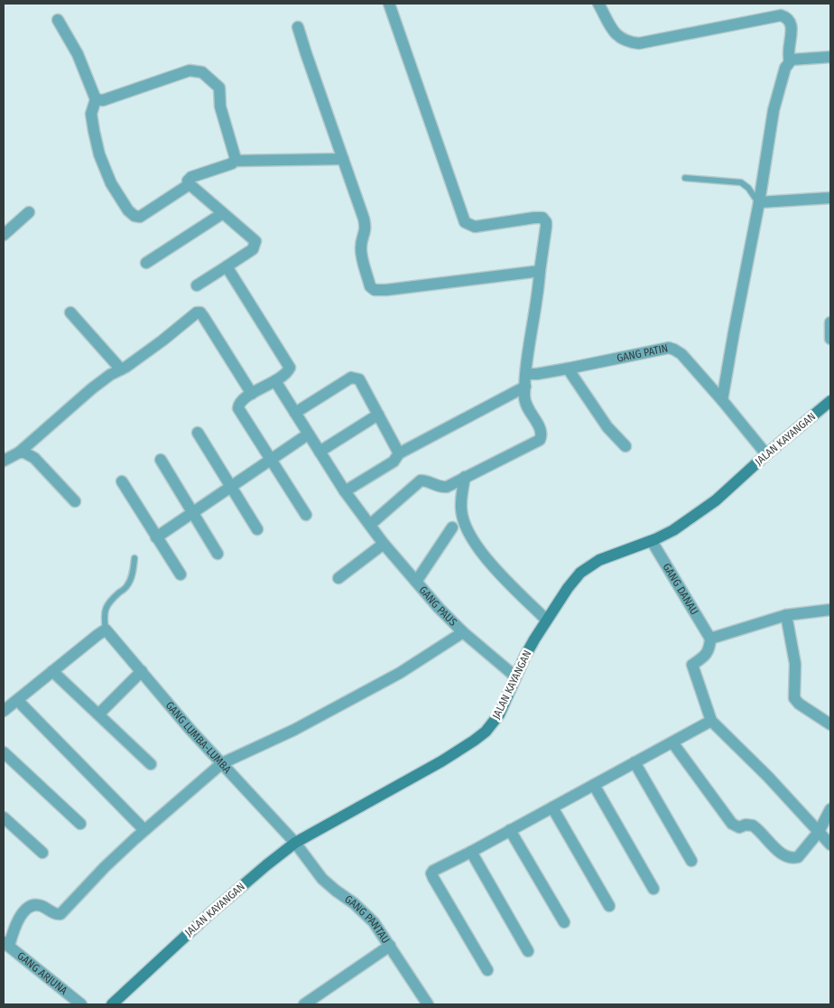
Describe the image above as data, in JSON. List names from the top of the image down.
{
  "streets": {
    "street": [
      "GANG PATIN",
      "JALAN KAYANGAN",
      "GANG DANAU",
      "GANG PAUS",
      "GANG LUMBA-LUMBA",
      "GANG PANTAU",
      "GANG ARJUNA"
    ]
  },
  "crossings": [
    ["GANG PATIN", "JALAN KAYANGAN"],
    ["JALAN KAYANGAN", "GANG DANAU"],
    ["JALAN KAYANGAN", "GANG PAUS"],
    ["JALAN KAYANGAN", "GANG LUMBA-LUMBA"],
    ["JALAN KAYANGAN", "GANG PANTAU"],
    ["GANG LUMBA-LUMBA", "GANG PANTAU"]
  ]
}
